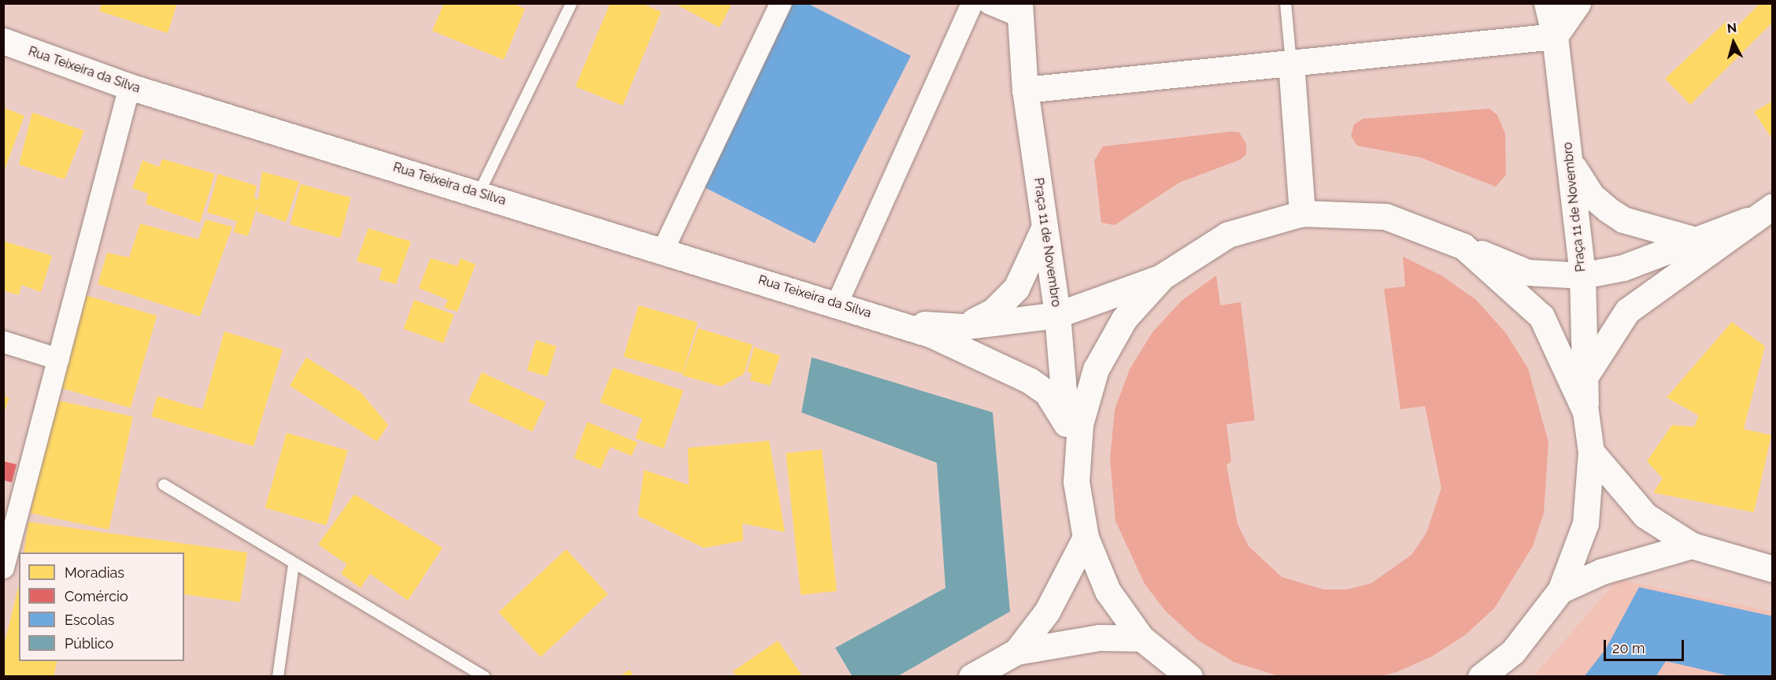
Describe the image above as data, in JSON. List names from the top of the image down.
{
  "streets": {
    "street": ["Rua Teixeira da Silva", "Praça 11 de Novembro"]
  },
  "crossings": [
    ["Rua Teixeira da Silva", "Praça 11 de Novembro"]
  ],
  "legend": [
    "Moradias",
    "Comércio",
    "Escolas",
    "Público"
  ],
  "scale_bar": "20 m",
  "north": "top"
}
